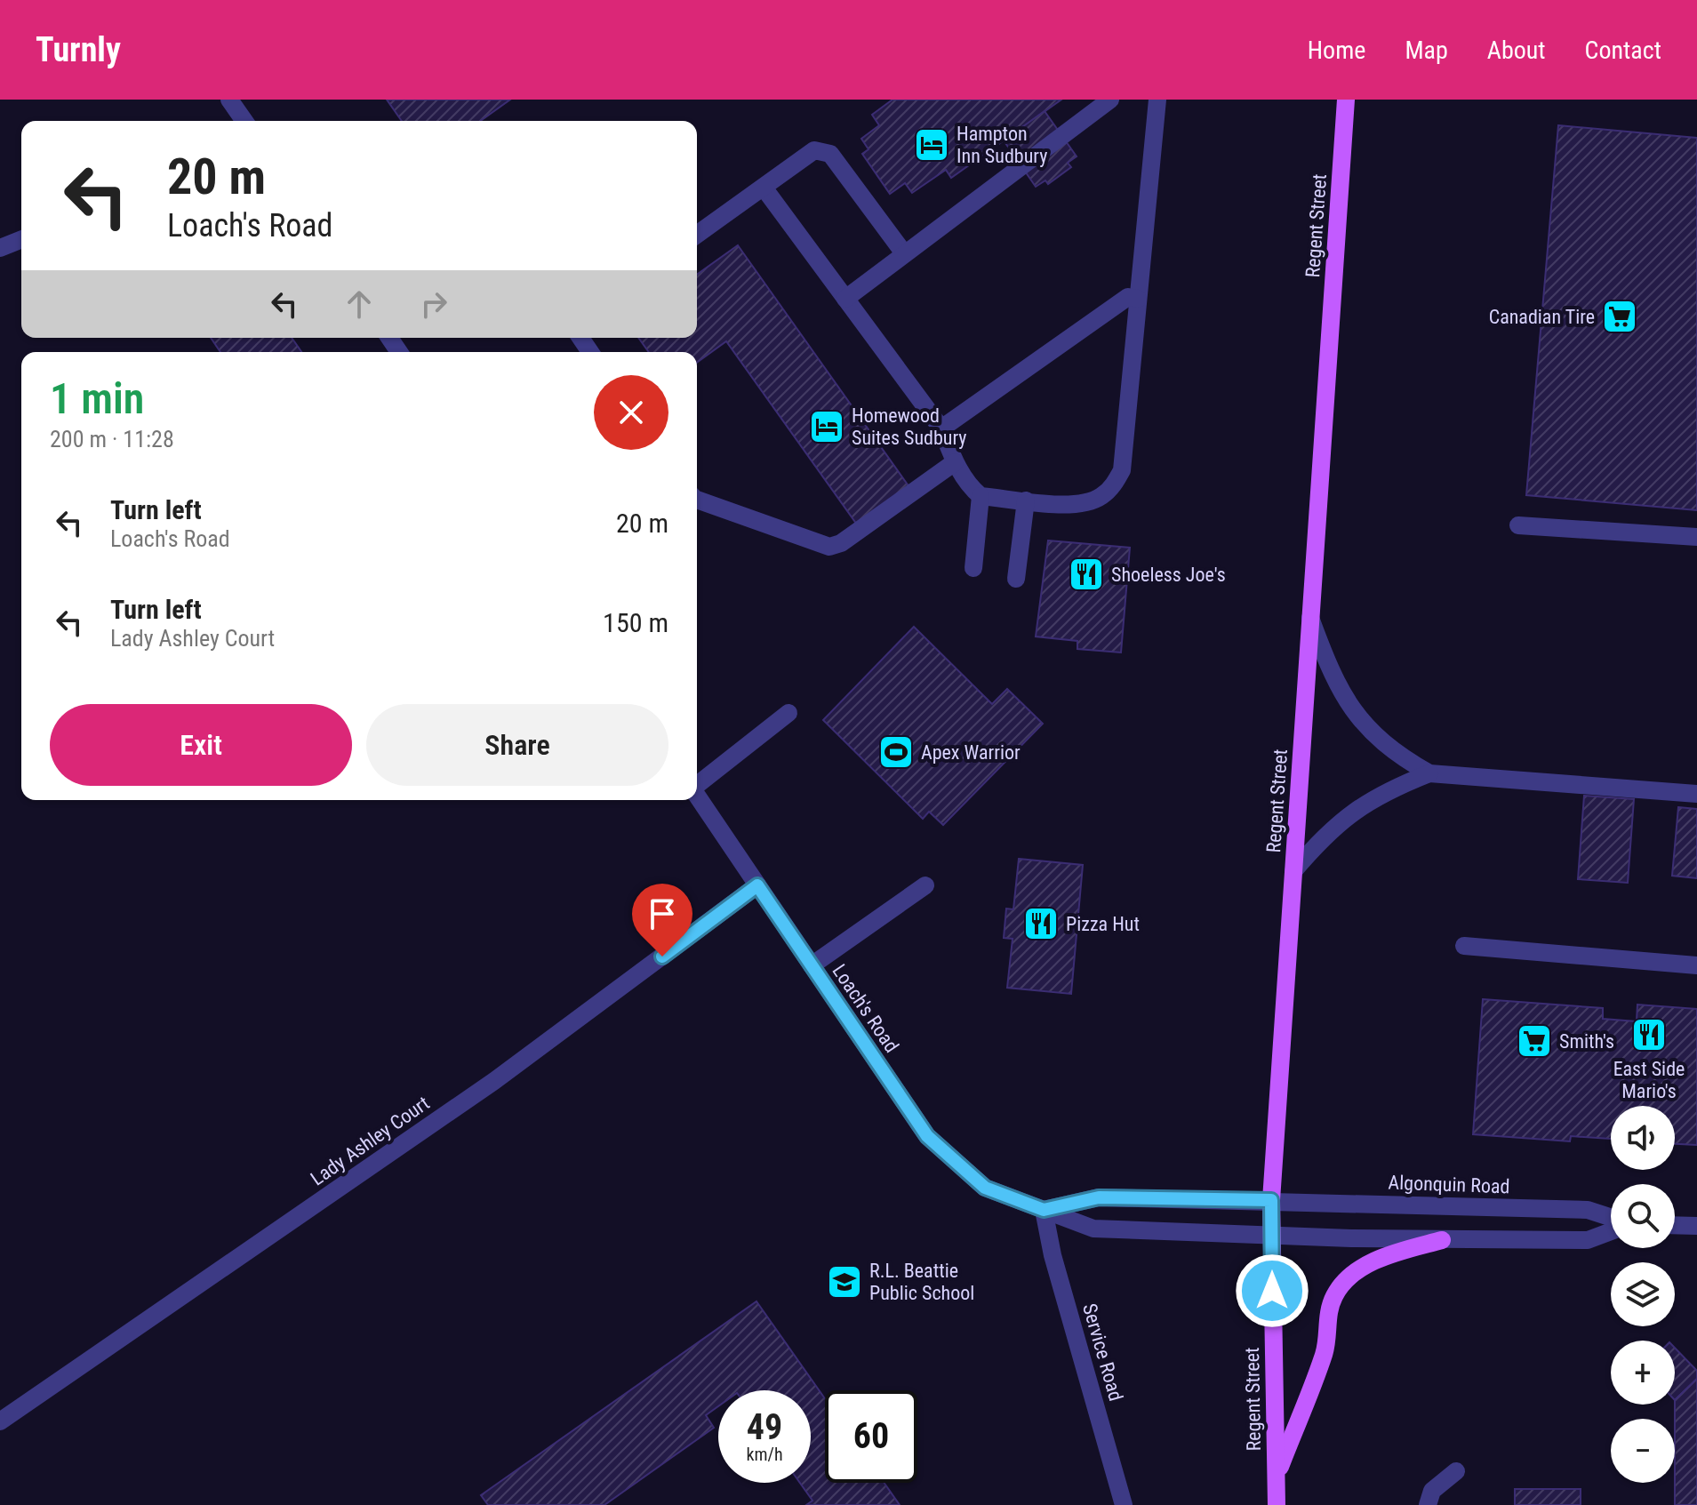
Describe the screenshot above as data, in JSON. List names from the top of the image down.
{
  "streets": {
    "main road": ["Regent Street"],
    "street": [
      "Loach's Road",
      "Lady Ashley Court",
      "Algonquin Road",
      "Service Road"
    ]
  },
  "crossings": [
    ["Regent Street", "Loach's Road"],
    ["Regent Street", "Algonquin Road"],
    ["Loach's Road", "Lady Ashley Court"],
    ["Loach's Road", "Service Road"]
  ],
  "places": {
    "hotel": ["Hampton Inn Sudbury", "Homewood Suites Sudbury"],
    "supermarket": ["Canadian Tire", "Smith's"],
    "restaurant": ["Shoeless Joe's", "Pizza Hut", "East Side Mario's"],
    "sports": ["Apex Warrior"],
    "school or university": ["R.L. Beattie Public School"]
  },
  "page": {
    "header": "Turnly",
    "nav": [
      "Home",
      "Map",
      "About",
      "Contact"
    ],
    "turn": ["20 m", "Loach's Road"],
    "heading": ["1 min", "200 m · 11:28"],
    "list": [
      {
        "name": "Turn left",
        "note": "Loach's Road",
        "value": "20 m"
      },
      {
        "name": "Turn left",
        "note": "Lady Ashley Court",
        "value": "150 m"
      }
    ],
    "buttons": ["Exit", "Share"],
    "map_buttons": ["+", "−"],
    "speed": "49 km/h",
    "limit": "60"
  }
}
